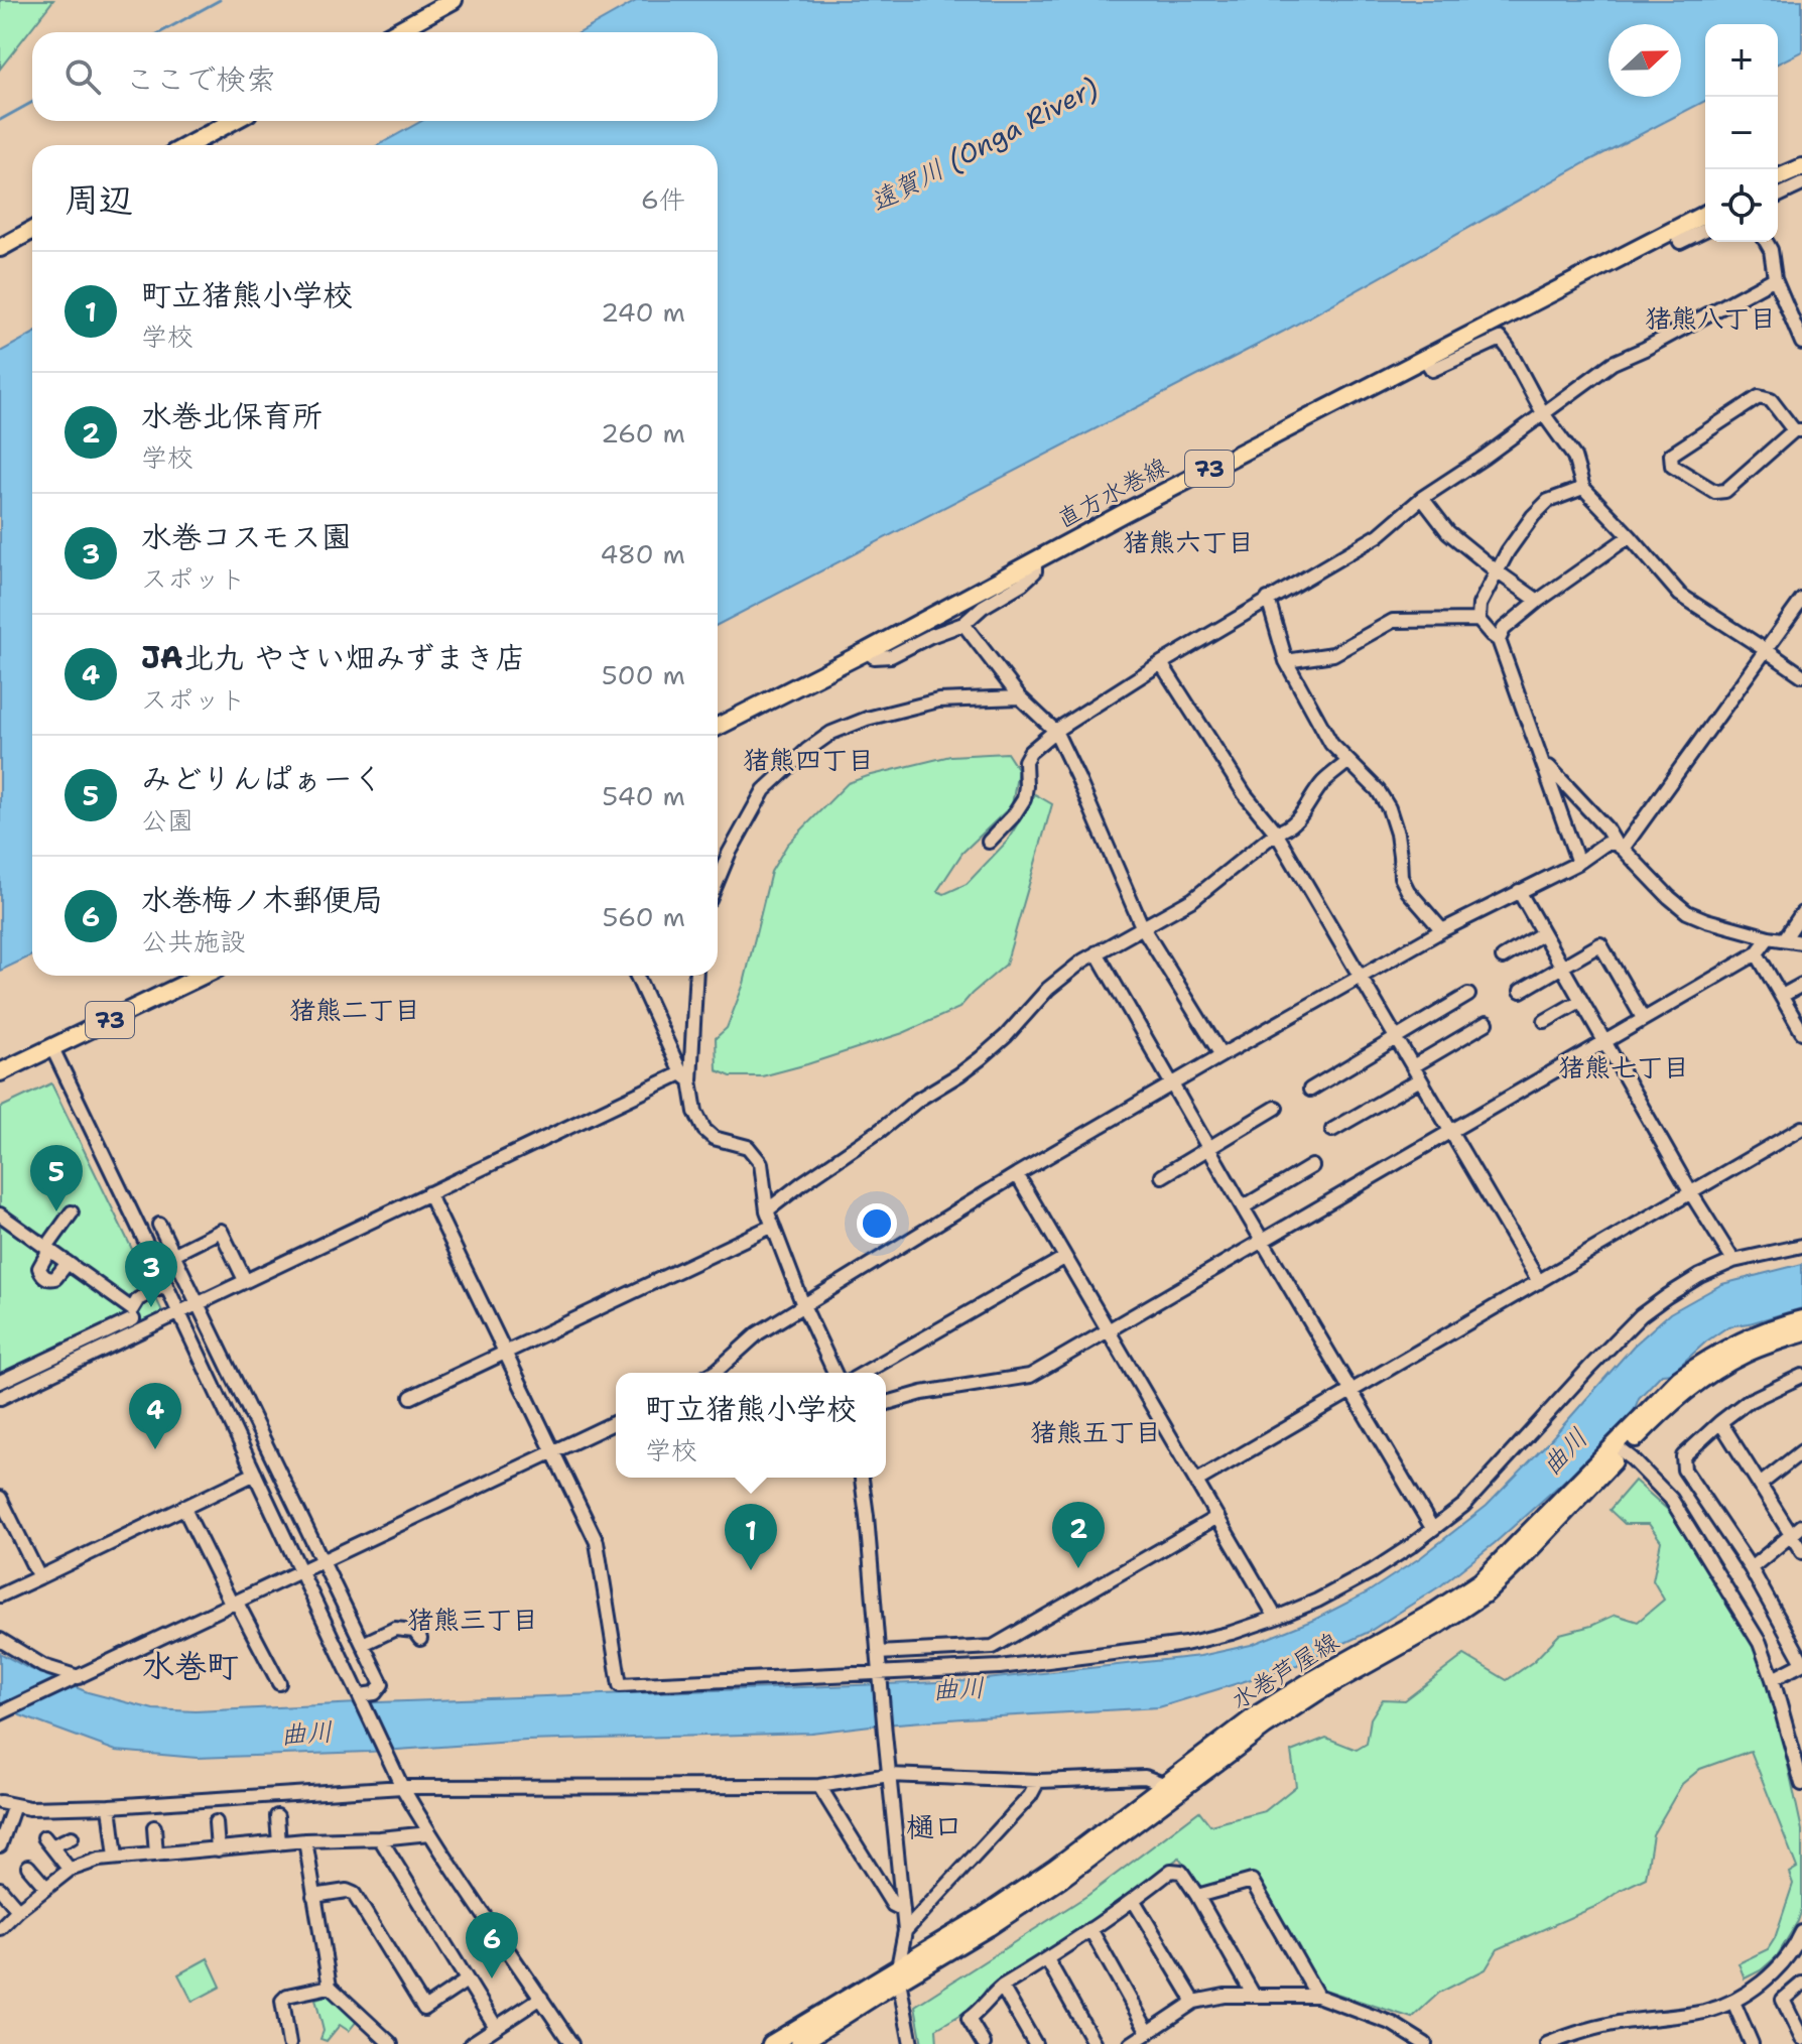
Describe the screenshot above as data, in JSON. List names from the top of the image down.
{
  "streets": {
    "main road": ["73", "直方水巻線", "水巻芦屋線"]
  },
  "districts": [
    "猪熊八丁目",
    "猪熊六丁目",
    "猪熊四丁目",
    "猪熊二丁目",
    "猪熊七丁目",
    "猪熊五丁目",
    "猪熊三丁目",
    "水巻町",
    "樋口"
  ],
  "water": ["遠賀川 (Onga River)", "曲川"],
  "north": "right",
  "page": {
    "map_buttons": ["+", "−"],
    "search": "ここで検索",
    "heading": ["周辺", "6件"],
    "list": [
      {
        "mark": "1",
        "name": "町立猪熊小学校",
        "note": "学校",
        "value": "240 m"
      },
      {
        "mark": "2",
        "name": "水巻北保育所",
        "note": "学校",
        "value": "260 m"
      },
      {
        "mark": "3",
        "name": "水巻コスモス園",
        "note": "スポット",
        "value": "480 m"
      },
      {
        "mark": "4",
        "name": "JA北九 やさい畑みずまき店",
        "note": "スポット",
        "value": "500 m"
      },
      {
        "mark": "5",
        "name": "みどりんぱぁーく",
        "note": "公園",
        "value": "540 m"
      },
      {
        "mark": "6",
        "name": "水巻梅ノ木郵便局",
        "note": "公共施設",
        "value": "560 m"
      }
    ],
    "pins": [
      "5",
      "3",
      "4",
      "2",
      "1",
      "6"
    ],
    "popup": ["町立猪熊小学校", "学校"]
  }
}
